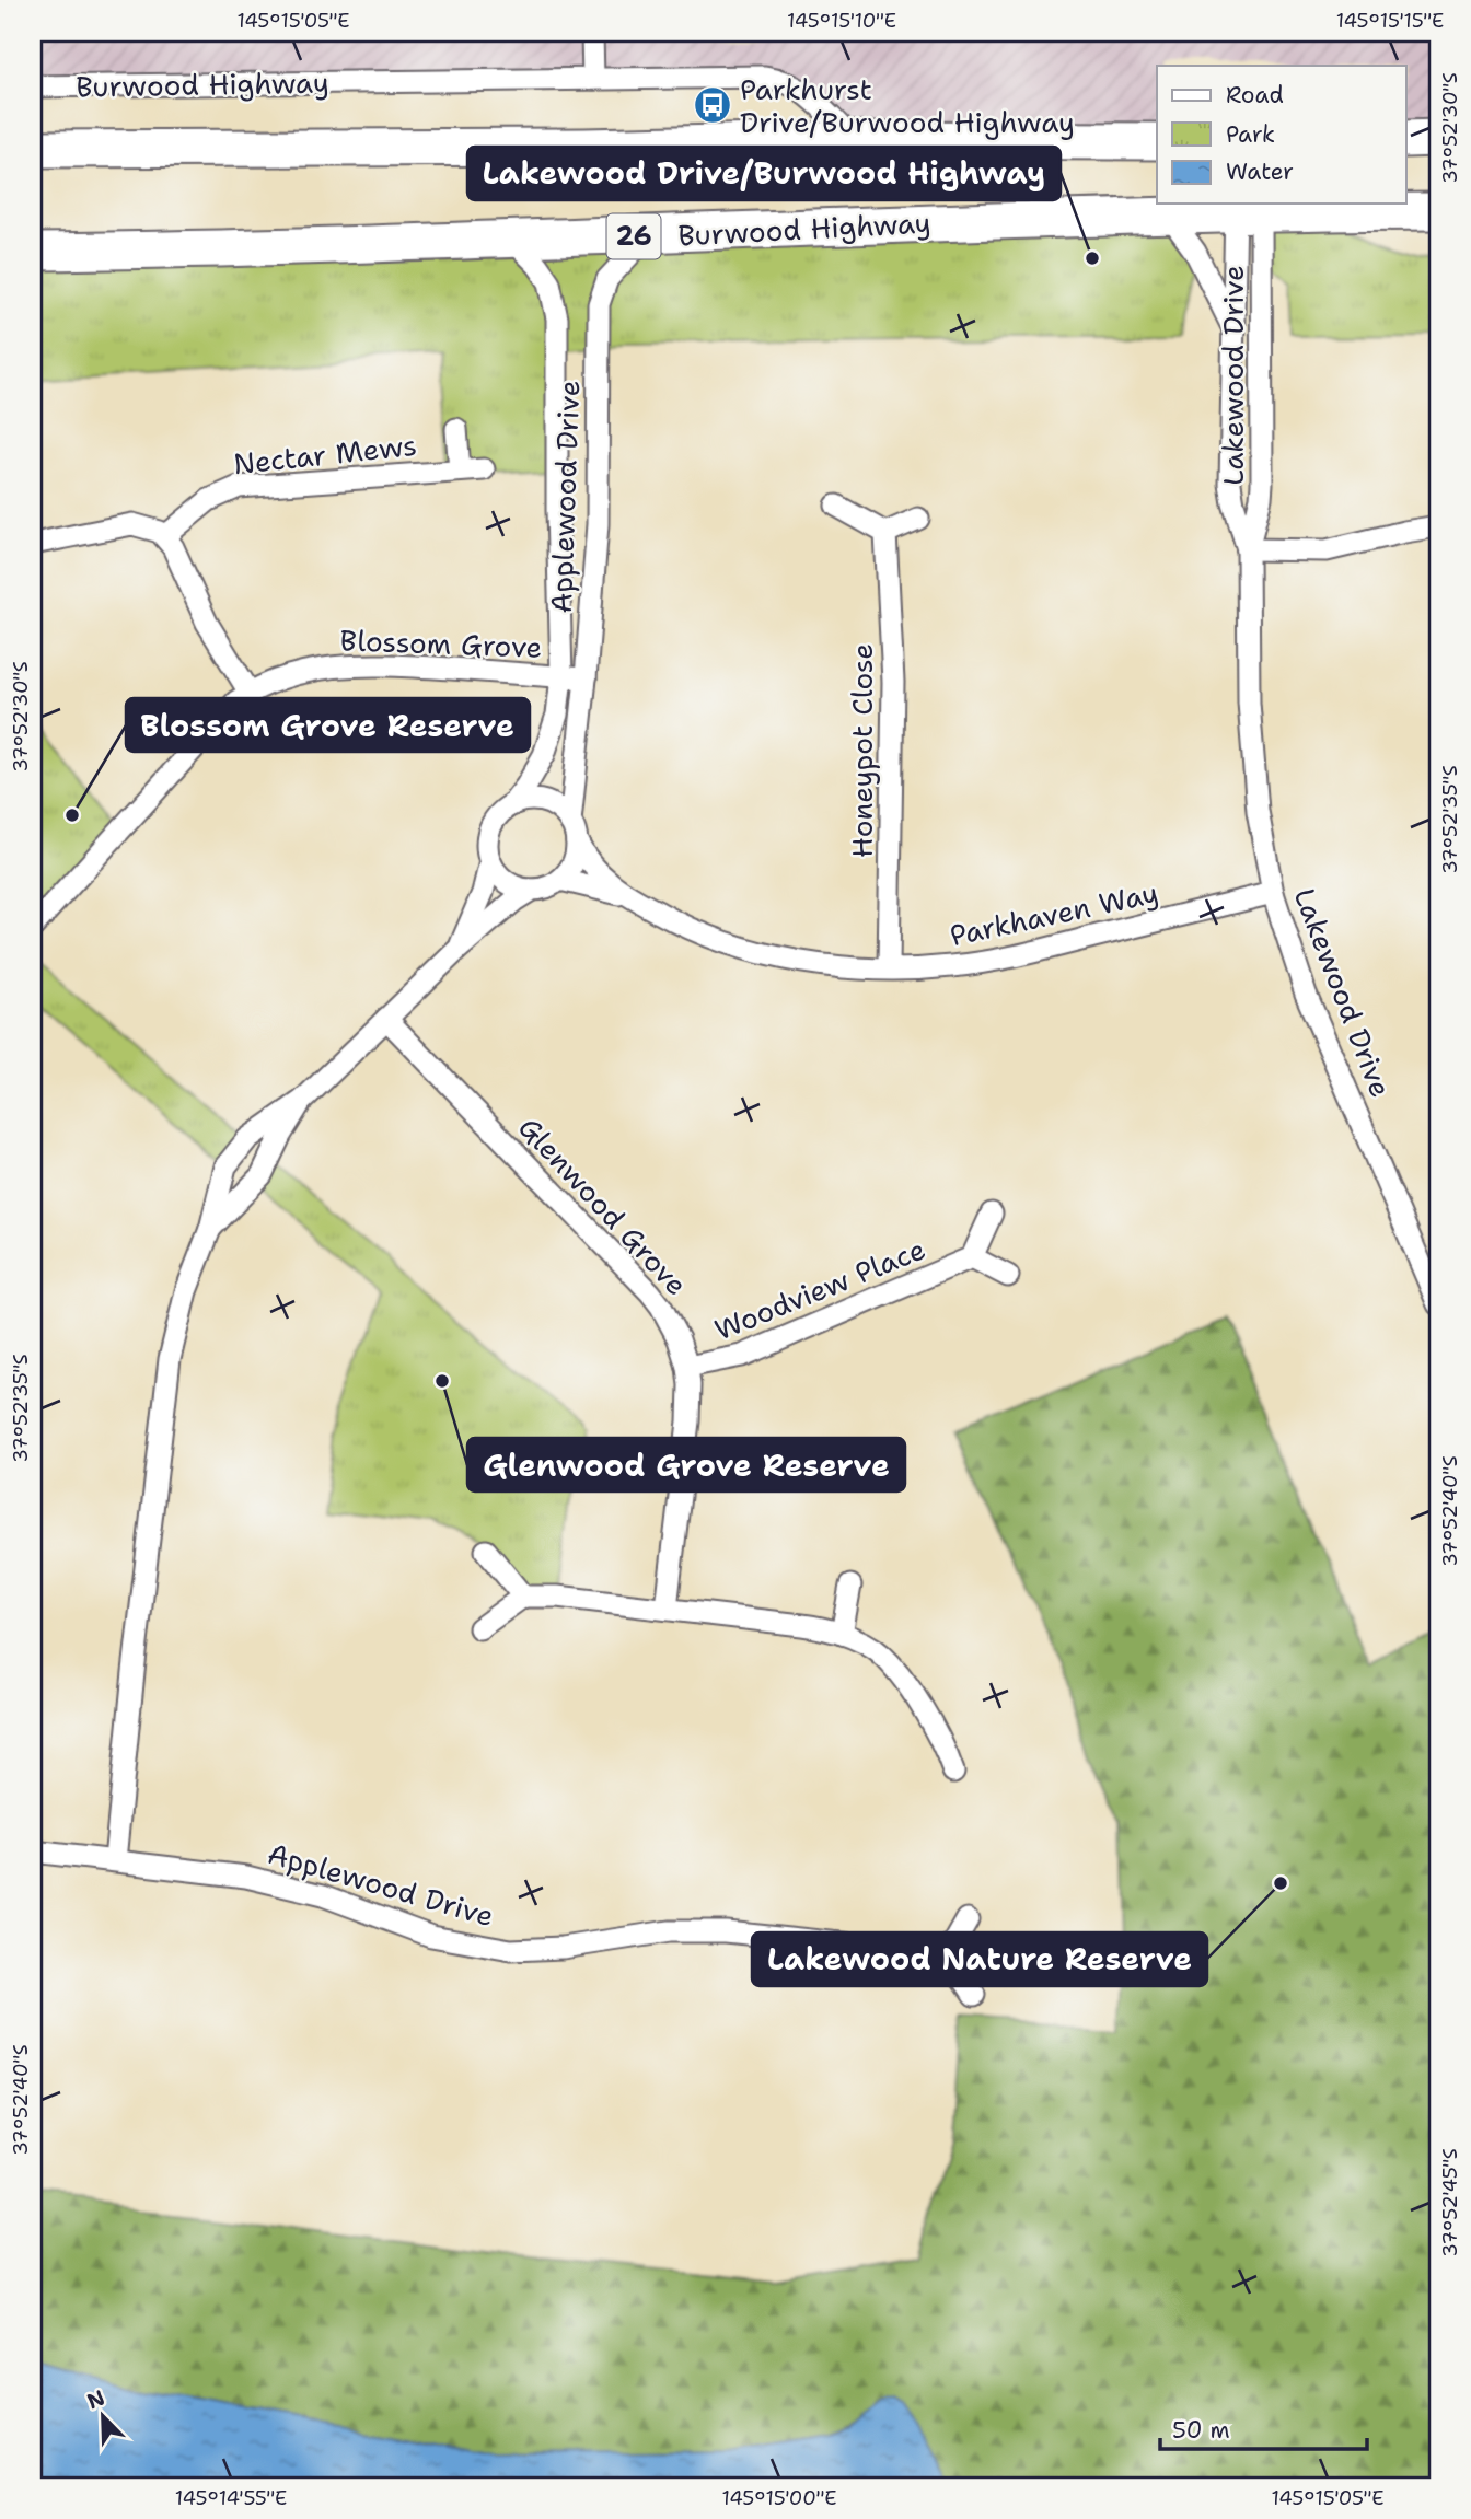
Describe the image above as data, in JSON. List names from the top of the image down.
{
  "streets": {
    "highway": ["Burwood Highway", "26"],
    "street": [
      "Lakewood Drive",
      "Nectar Mews",
      "Applewood Drive",
      "Blossom Grove",
      "Honeypot Close",
      "Parkhaven Way",
      "Glenwood Grove",
      "Woodview Place"
    ]
  },
  "crossings": [
    ["Burwood Highway", "Lakewood Drive"],
    ["Burwood Highway", "Applewood Drive"],
    ["Lakewood Drive", "Parkhaven Way"],
    ["Applewood Drive", "Blossom Grove"],
    ["Applewood Drive", "Parkhaven Way"],
    ["Honeypot Close", "Parkhaven Way"],
    ["Glenwood Grove", "Woodview Place"]
  ],
  "places": {
    "bus stop": ["Parkhurst Drive/Burwood Highway"],
    "other": [
      "Lakewood Drive/Burwood Highway",
      "Blossom Grove Reserve",
      "Glenwood Grove Reserve",
      "Lakewood Nature Reserve"
    ]
  },
  "legend": ["Road", "Park", "Water"],
  "scale_bar": "50 m",
  "north": "top left",
  "coordinates": [
    "145°15'05\"E",
    "145°15'10\"E",
    "145°15'15\"E",
    "37°52'30\"S",
    "37°52'35\"S",
    "37°52'40\"S",
    "37°52'45\"S",
    "145°14'55\"E",
    "145°15'00\"E"
  ]
}
